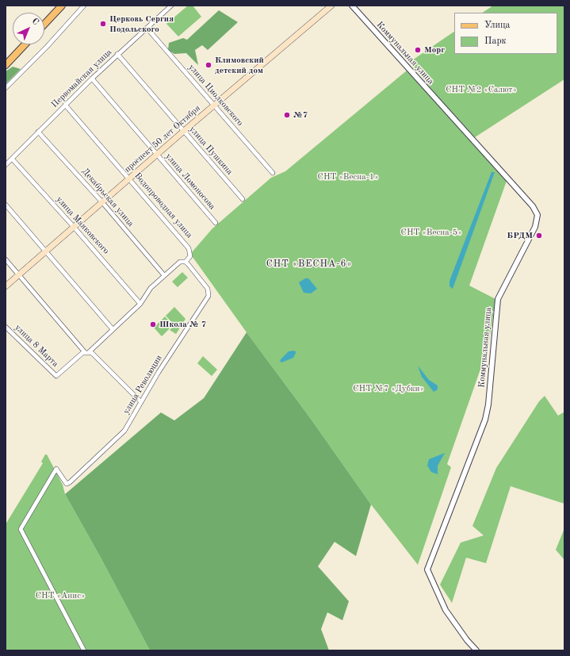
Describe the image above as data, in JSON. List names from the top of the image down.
{
  "streets": {
    "main road": ["проспект 50 лет Октября"],
    "street": [
      "Коммунальная улица",
      "Первомайская улица",
      "улица Циолковского",
      "улица Пушкина",
      "улица Ломоносова",
      "Декабрьская улица",
      "Водопроводная улица",
      "улица Маяковского",
      "улица 8 Марта",
      "улица Революции"
    ]
  },
  "crossings": [
    ["Первомайская улица", "улица Циолковского"],
    ["Первомайская улица", "улица Пушкина"],
    ["Первомайская улица", "улица Ломоносова"],
    ["Первомайская улица", "Декабрьская улица"],
    ["Первомайская улица", "Водопроводная улица"],
    ["Первомайская улица", "улица Маяковского"],
    ["улица Циолковского", "проспект 50 лет Октября"],
    ["проспект 50 лет Октября", "улица Пушкина"],
    ["проспект 50 лет Октября", "улица Ломоносова"],
    ["проспект 50 лет Октября", "Декабрьская улица"],
    ["проспект 50 лет Октября", "Водопроводная улица"],
    ["проспект 50 лет Октября", "улица Маяковского"],
    ["Водопроводная улица", "улица Революции"]
  ],
  "districts": ["СНТ «ВЕСНА-6»"],
  "parks": [
    "СНТ №2 «Салют»",
    "СНТ «Весна-1»",
    "СНТ «Весна-5»",
    "СНТ №7 «Дубки»",
    "СНТ «Анис»"
  ],
  "places": [
    "Церковь Сергия Подольского",
    "Морг",
    "Климовский детский дом",
    "№7",
    "БРДМ",
    "Школа № 7"
  ],
  "legend": ["Улица", "Парк"],
  "north": "top right"
}
